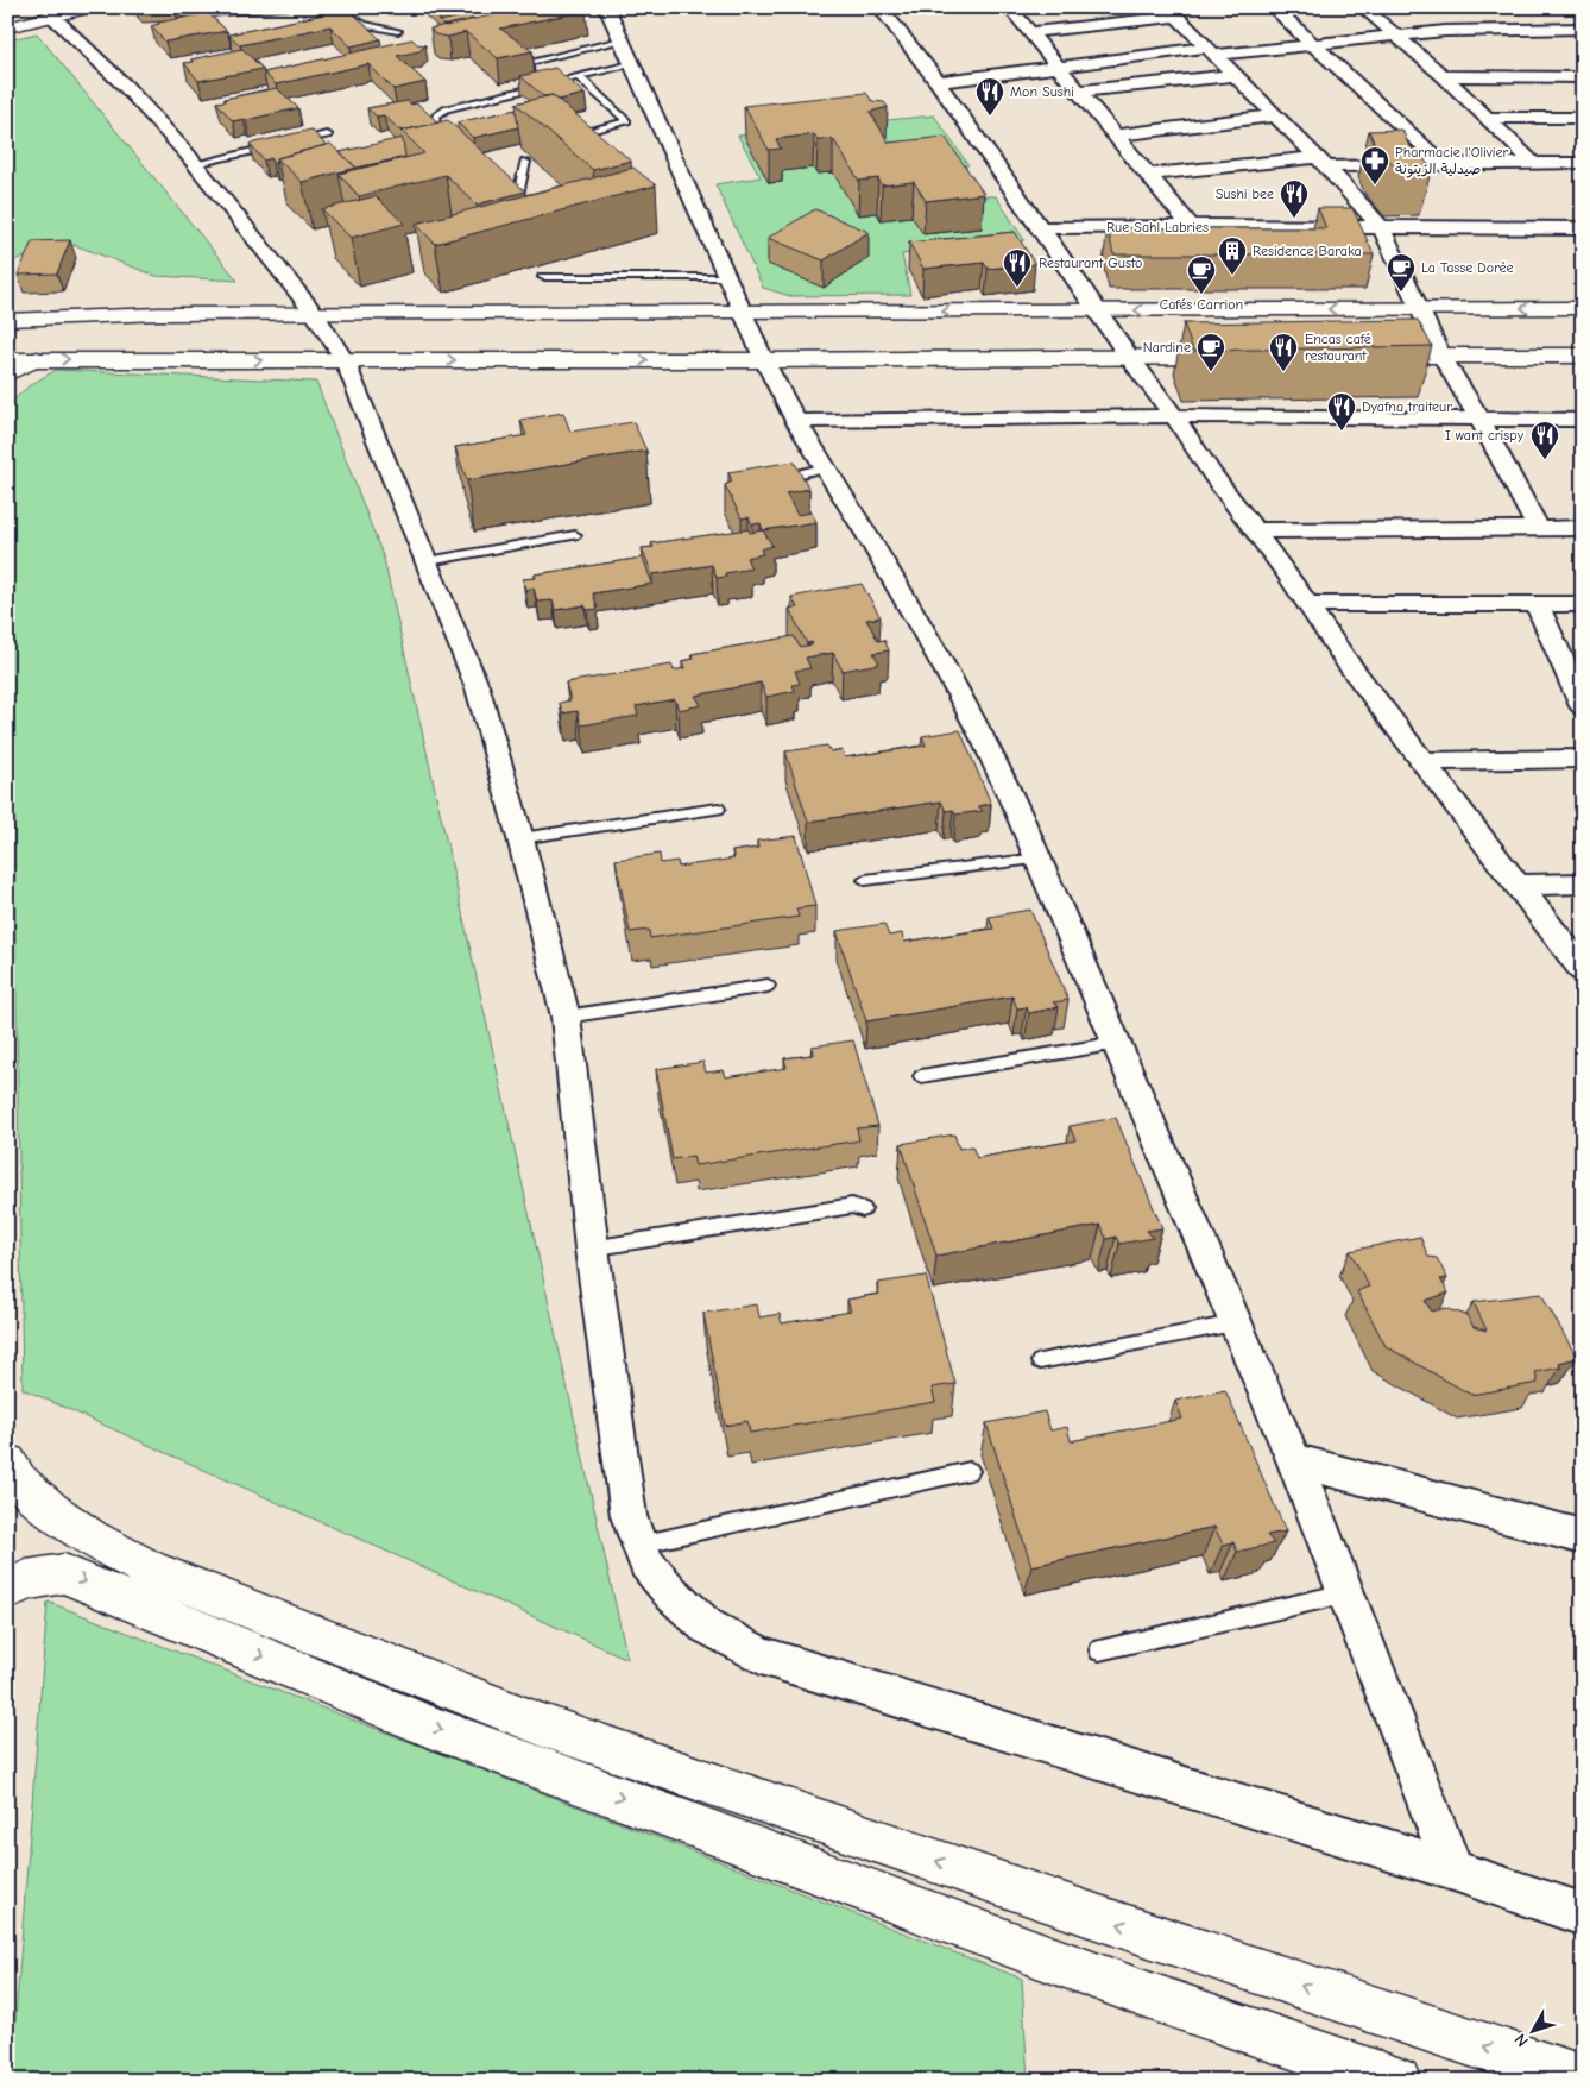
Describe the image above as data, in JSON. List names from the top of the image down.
{
  "streets": {
    "street": ["Rue Sahl Labries"]
  },
  "places": {
    "restaurant": [
      "Mon Sushi",
      "Sushi bee",
      "Restaurant Gusto",
      "Encas café restaurant",
      "Dyafna traiteur",
      "I want crispy"
    ],
    "pharmacy": ["Pharmacie l'Olivier صيدلية الزيتونة"],
    "building": ["Residence Baraka"],
    "cafe": ["La Tasse Dorée", "Cafés Carrion", "Nardine"]
  },
  "north": "bottom left"
}
